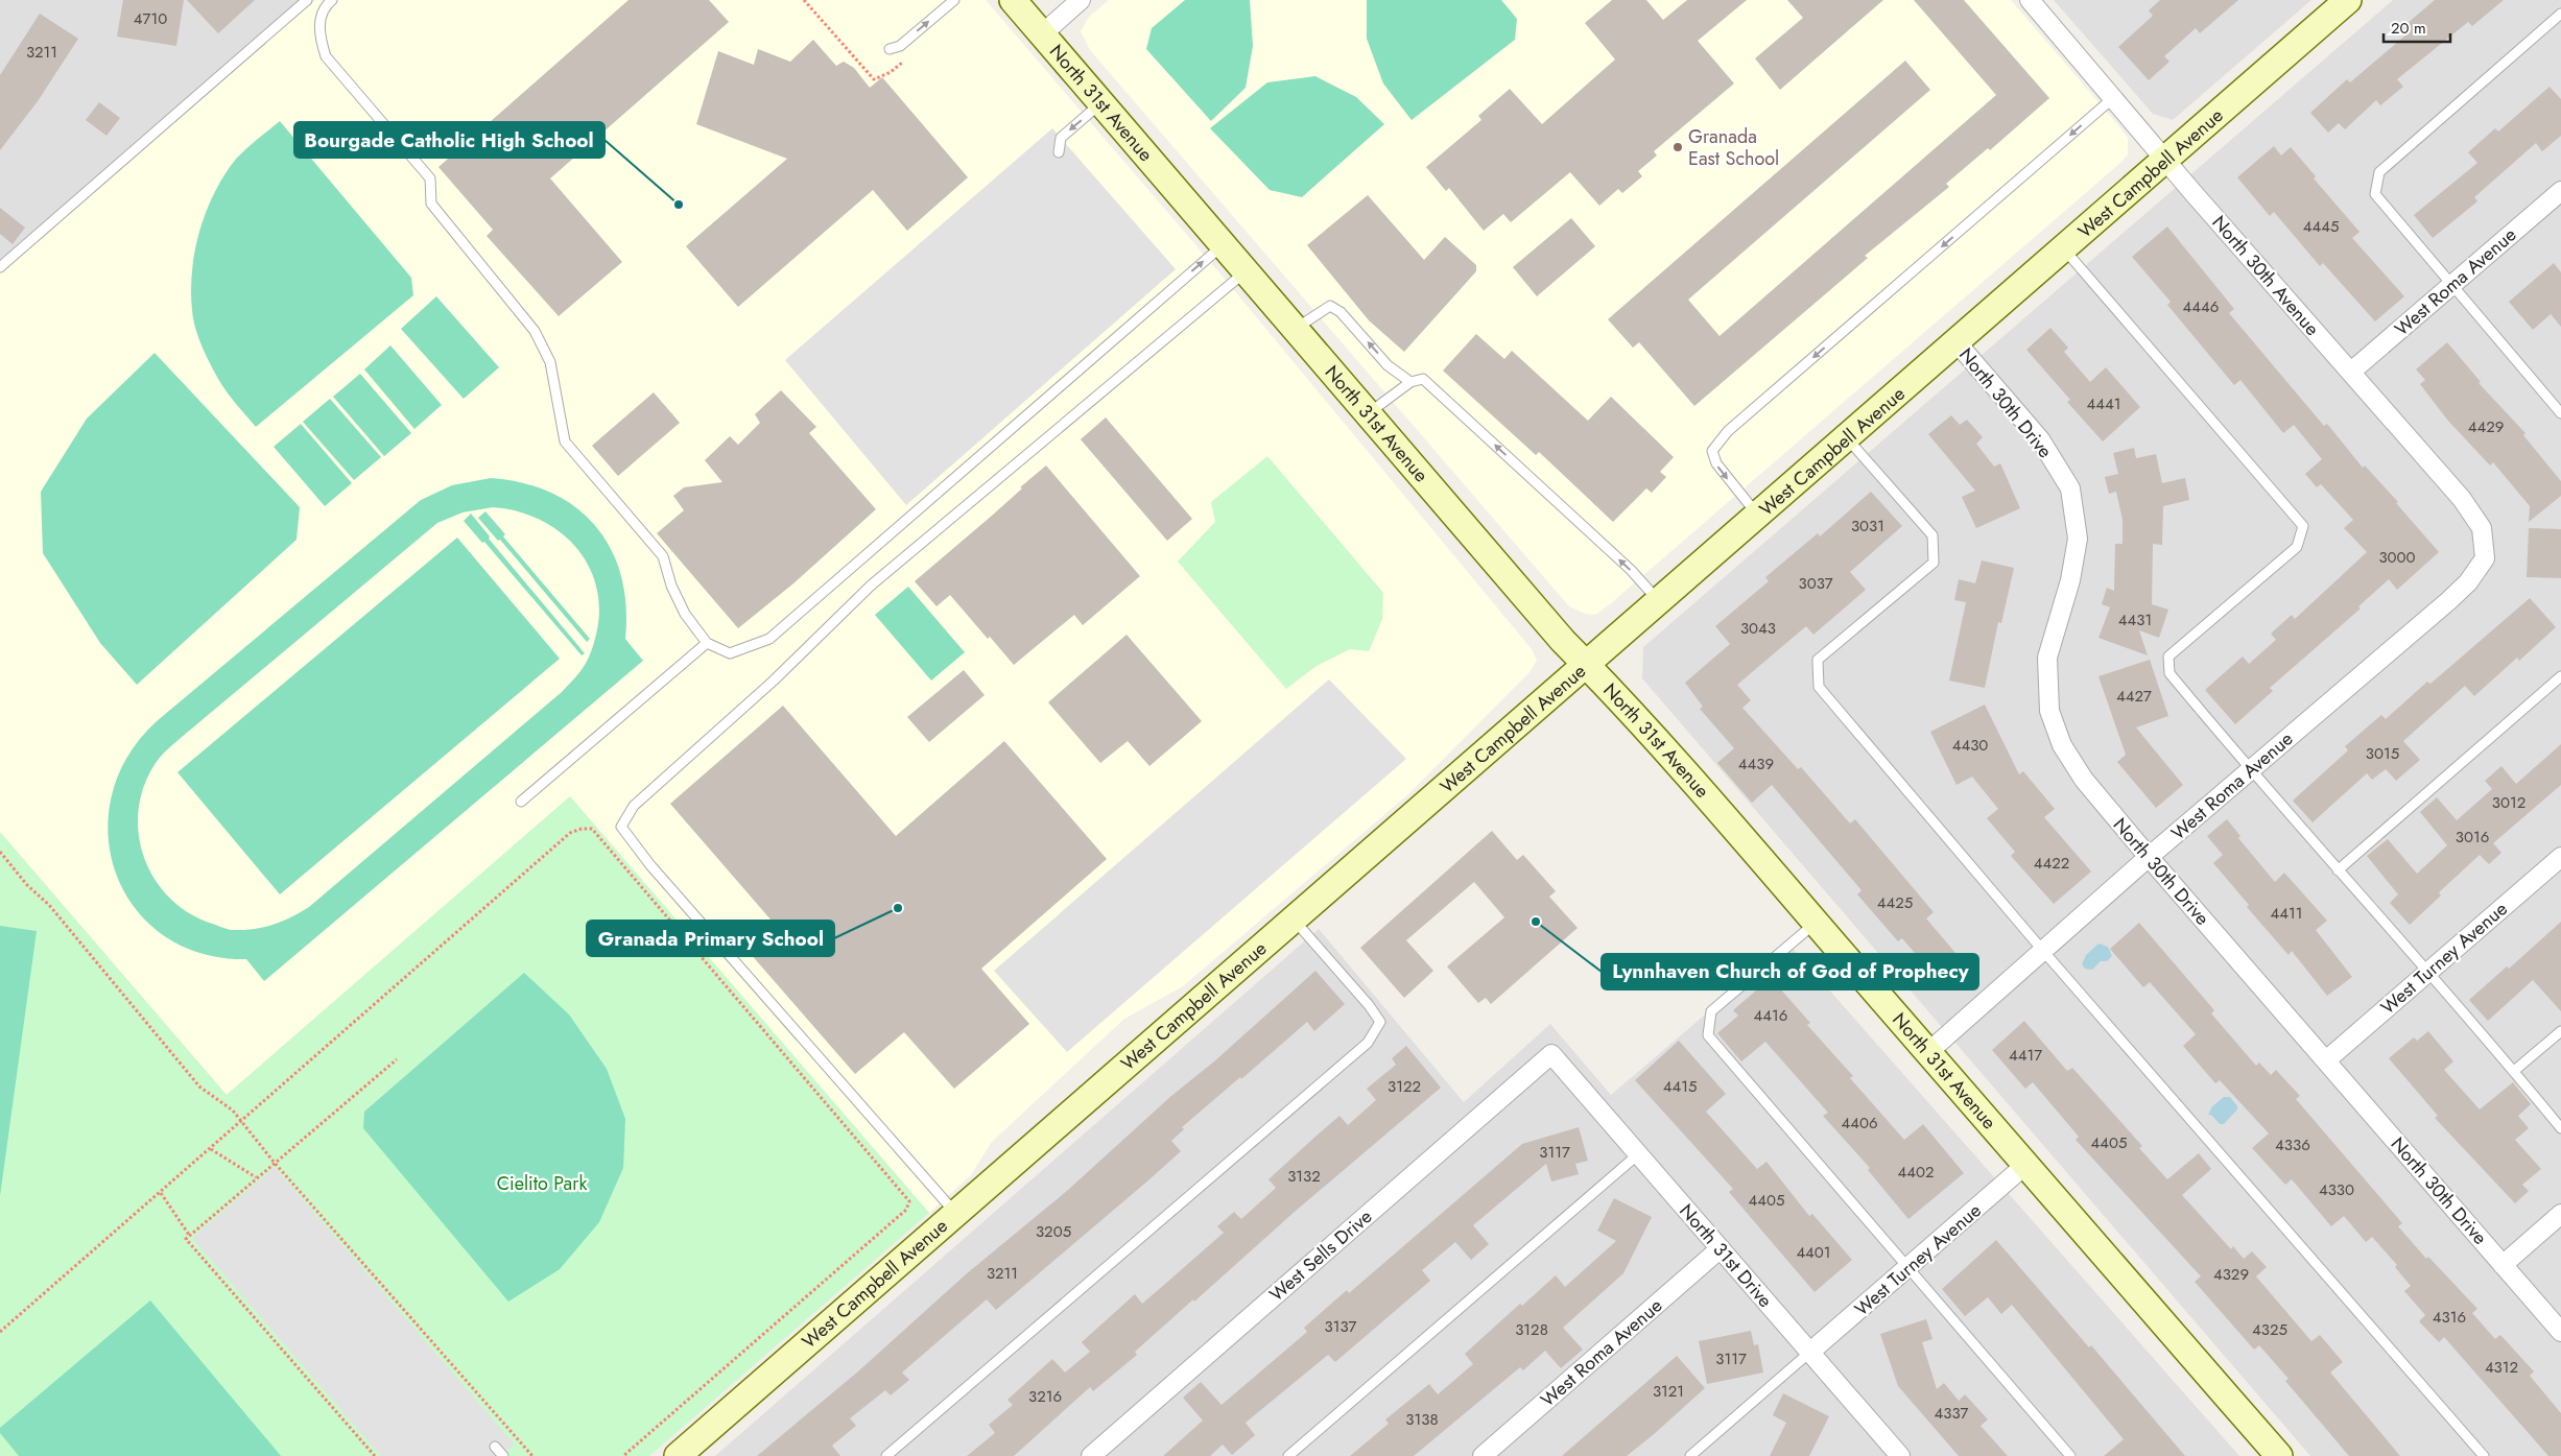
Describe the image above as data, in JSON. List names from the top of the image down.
{
  "streets": {
    "street": [
      "North 31st Avenue",
      "West Campbell Avenue",
      "North 30th Avenue",
      "West Roma Avenue",
      "North 30th Drive",
      "West Turney Avenue",
      "West Sells Drive",
      "North 31st Drive"
    ]
  },
  "crossings": [
    ["North 31st Avenue", "West Campbell Avenue"],
    ["North 31st Avenue", "West Roma Avenue"],
    ["North 31st Avenue", "West Turney Avenue"],
    ["West Campbell Avenue", "North 30th Avenue"],
    ["West Campbell Avenue", "North 30th Drive"],
    ["North 30th Avenue", "West Roma Avenue"],
    ["West Roma Avenue", "North 30th Drive"],
    ["West Roma Avenue", "North 31st Drive"],
    ["North 30th Drive", "West Turney Avenue"],
    ["West Turney Avenue", "North 31st Drive"],
    ["West Sells Drive", "North 31st Drive"]
  ],
  "parks": ["Cielito Park"],
  "places": [
    "Granada East School",
    "Bourgade Catholic High School",
    "Granada Primary School",
    "Lynnhaven Church of God of Prophecy"
  ],
  "house_numbers": [
    "4710",
    "3211",
    "4445",
    "4446",
    "4441",
    "4429",
    "3031",
    "3000",
    "3037",
    "4431",
    "3043",
    "4427",
    "4430",
    "3015",
    "4439",
    "3012",
    "3016",
    "4422",
    "4425",
    "4411",
    "4416",
    "4417",
    "3122",
    "4415",
    "4406",
    "4405",
    "4336",
    "3117",
    "4402",
    "3132",
    "4330",
    "4405",
    "3205",
    "4401",
    "3211",
    "4329",
    "4316",
    "3137",
    "3128",
    "4325",
    "3117",
    "4312",
    "3121",
    "3216",
    "4337",
    "3138"
  ],
  "scale_bar": "20 m"
}
